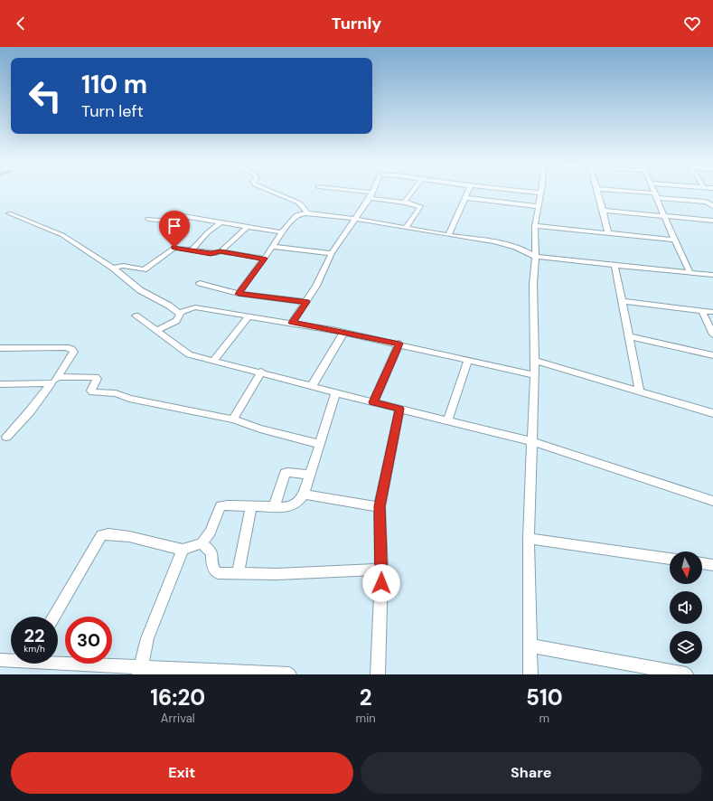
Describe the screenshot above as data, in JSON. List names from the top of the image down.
{
  "north": "bottom",
  "page": {
    "header": "Turnly",
    "turn": ["110 m", "Turn left"],
    "speed": "22 km/h",
    "limit": "30",
    "eta": [
      "16:20",
      "Arrival",
      "2",
      "min",
      "510",
      "m"
    ],
    "buttons": ["Exit", "Share"]
  }
}
